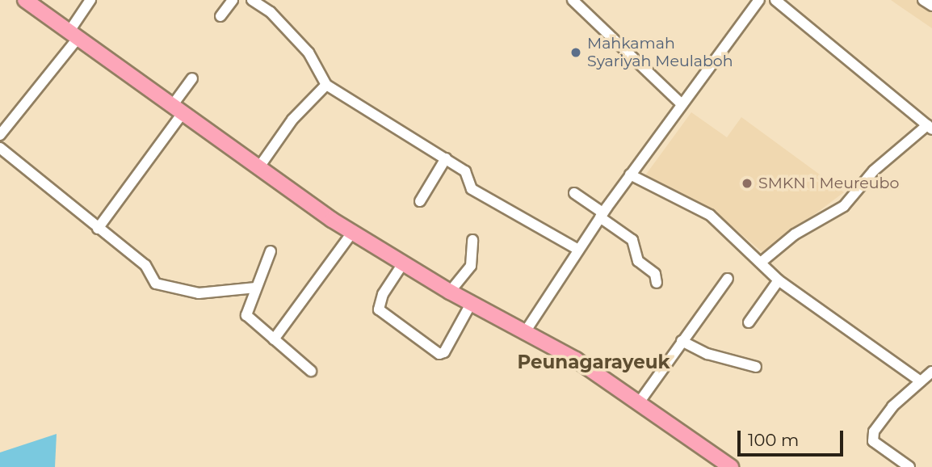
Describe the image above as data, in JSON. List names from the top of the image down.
{
  "districts": ["Peunagarayeuk"],
  "places": ["Mahkamah Syariyah Meulaboh", "SMKN 1 Meureubo"],
  "scale_bar": "100 m"
}
